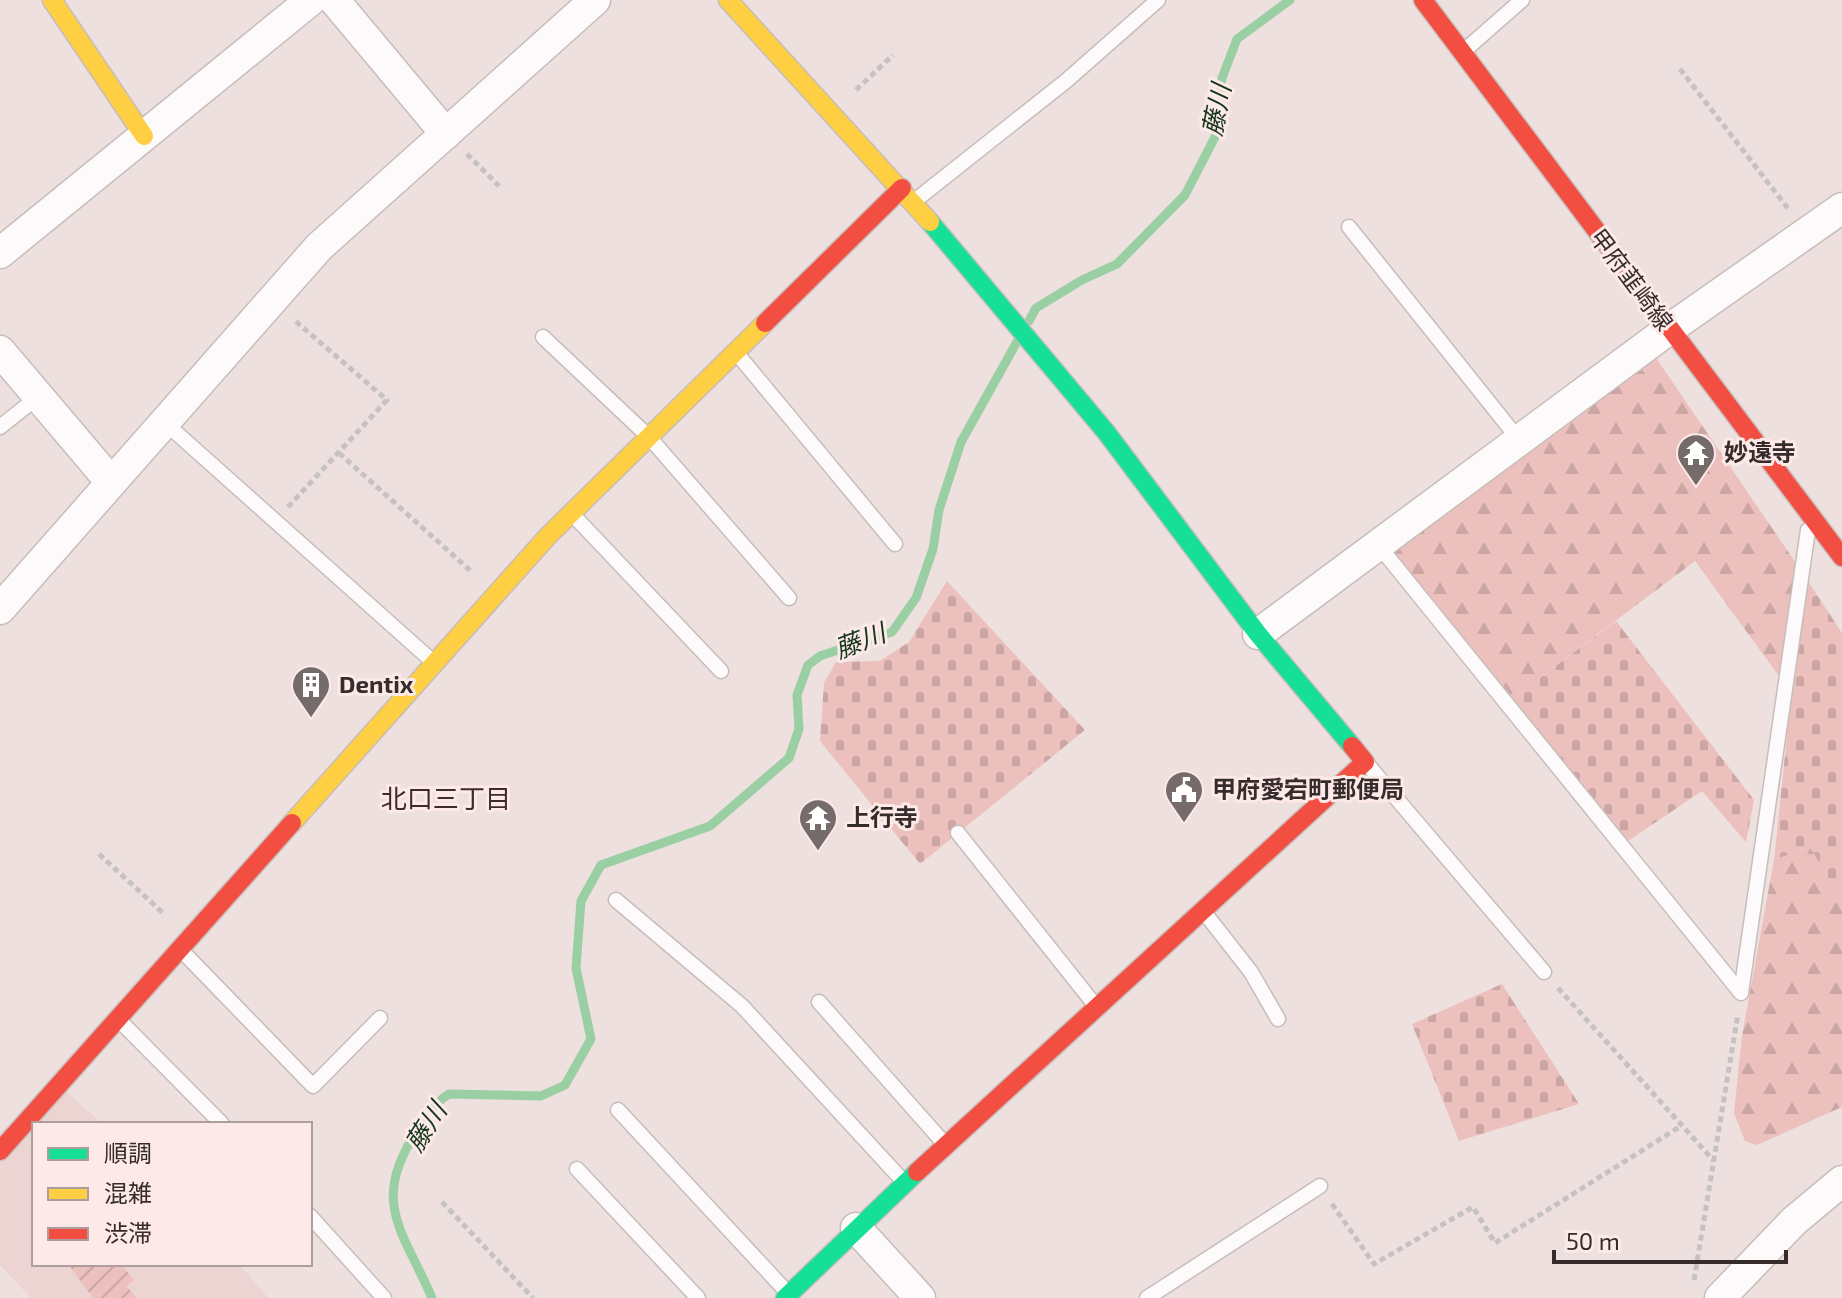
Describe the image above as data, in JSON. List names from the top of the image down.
{
  "streets": {
    "street": ["甲府韮崎線"]
  },
  "districts": ["北口三丁目"],
  "water": ["藤川"],
  "places": {
    "temple": ["妙遠寺", "上行寺"],
    "building": ["Dentix"],
    "public building": ["甲府愛宕町郵便局"]
  },
  "legend": ["順調", "混雑", "渋滞"],
  "scale_bar": "50 m"
}
